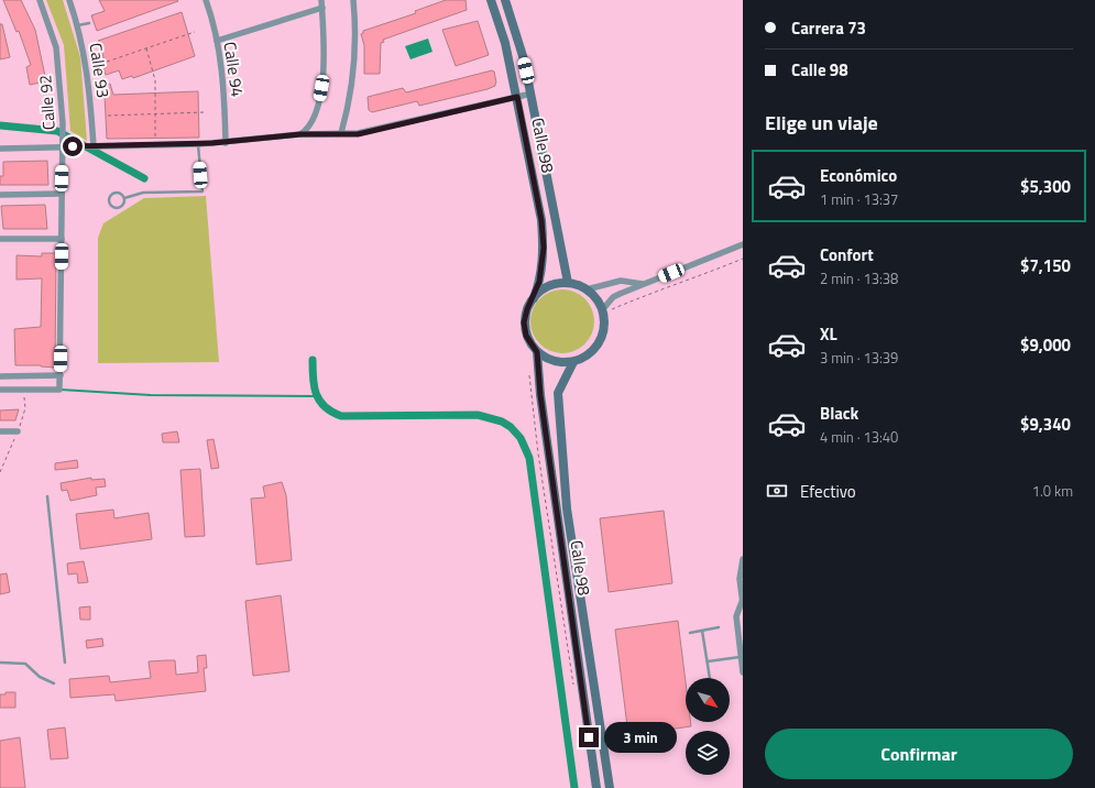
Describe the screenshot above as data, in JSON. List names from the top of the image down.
{
  "streets": {
    "street": [
      "Calle 94",
      "Calle 93",
      "Calle 92",
      "Calle 98"
    ]
  },
  "north": "bottom right",
  "page": {
    "banner": ["Carrera 73", "Calle 98"],
    "heading": "Elige un viaje",
    "list": [
      {
        "name": "Económico",
        "note": "1 min · 13:37",
        "value": "$5,300"
      },
      {
        "name": "Confort",
        "note": "2 min · 13:38",
        "value": "$7,150"
      },
      {
        "name": "XL",
        "note": "3 min · 13:39",
        "value": "$9,000"
      },
      {
        "name": "Black",
        "note": "4 min · 13:40",
        "value": "$9,340"
      }
    ],
    "pay": ["Efectivo", "1.0 km"],
    "buttons": "Confirmar",
    "bubble": "3 min"
  }
}
